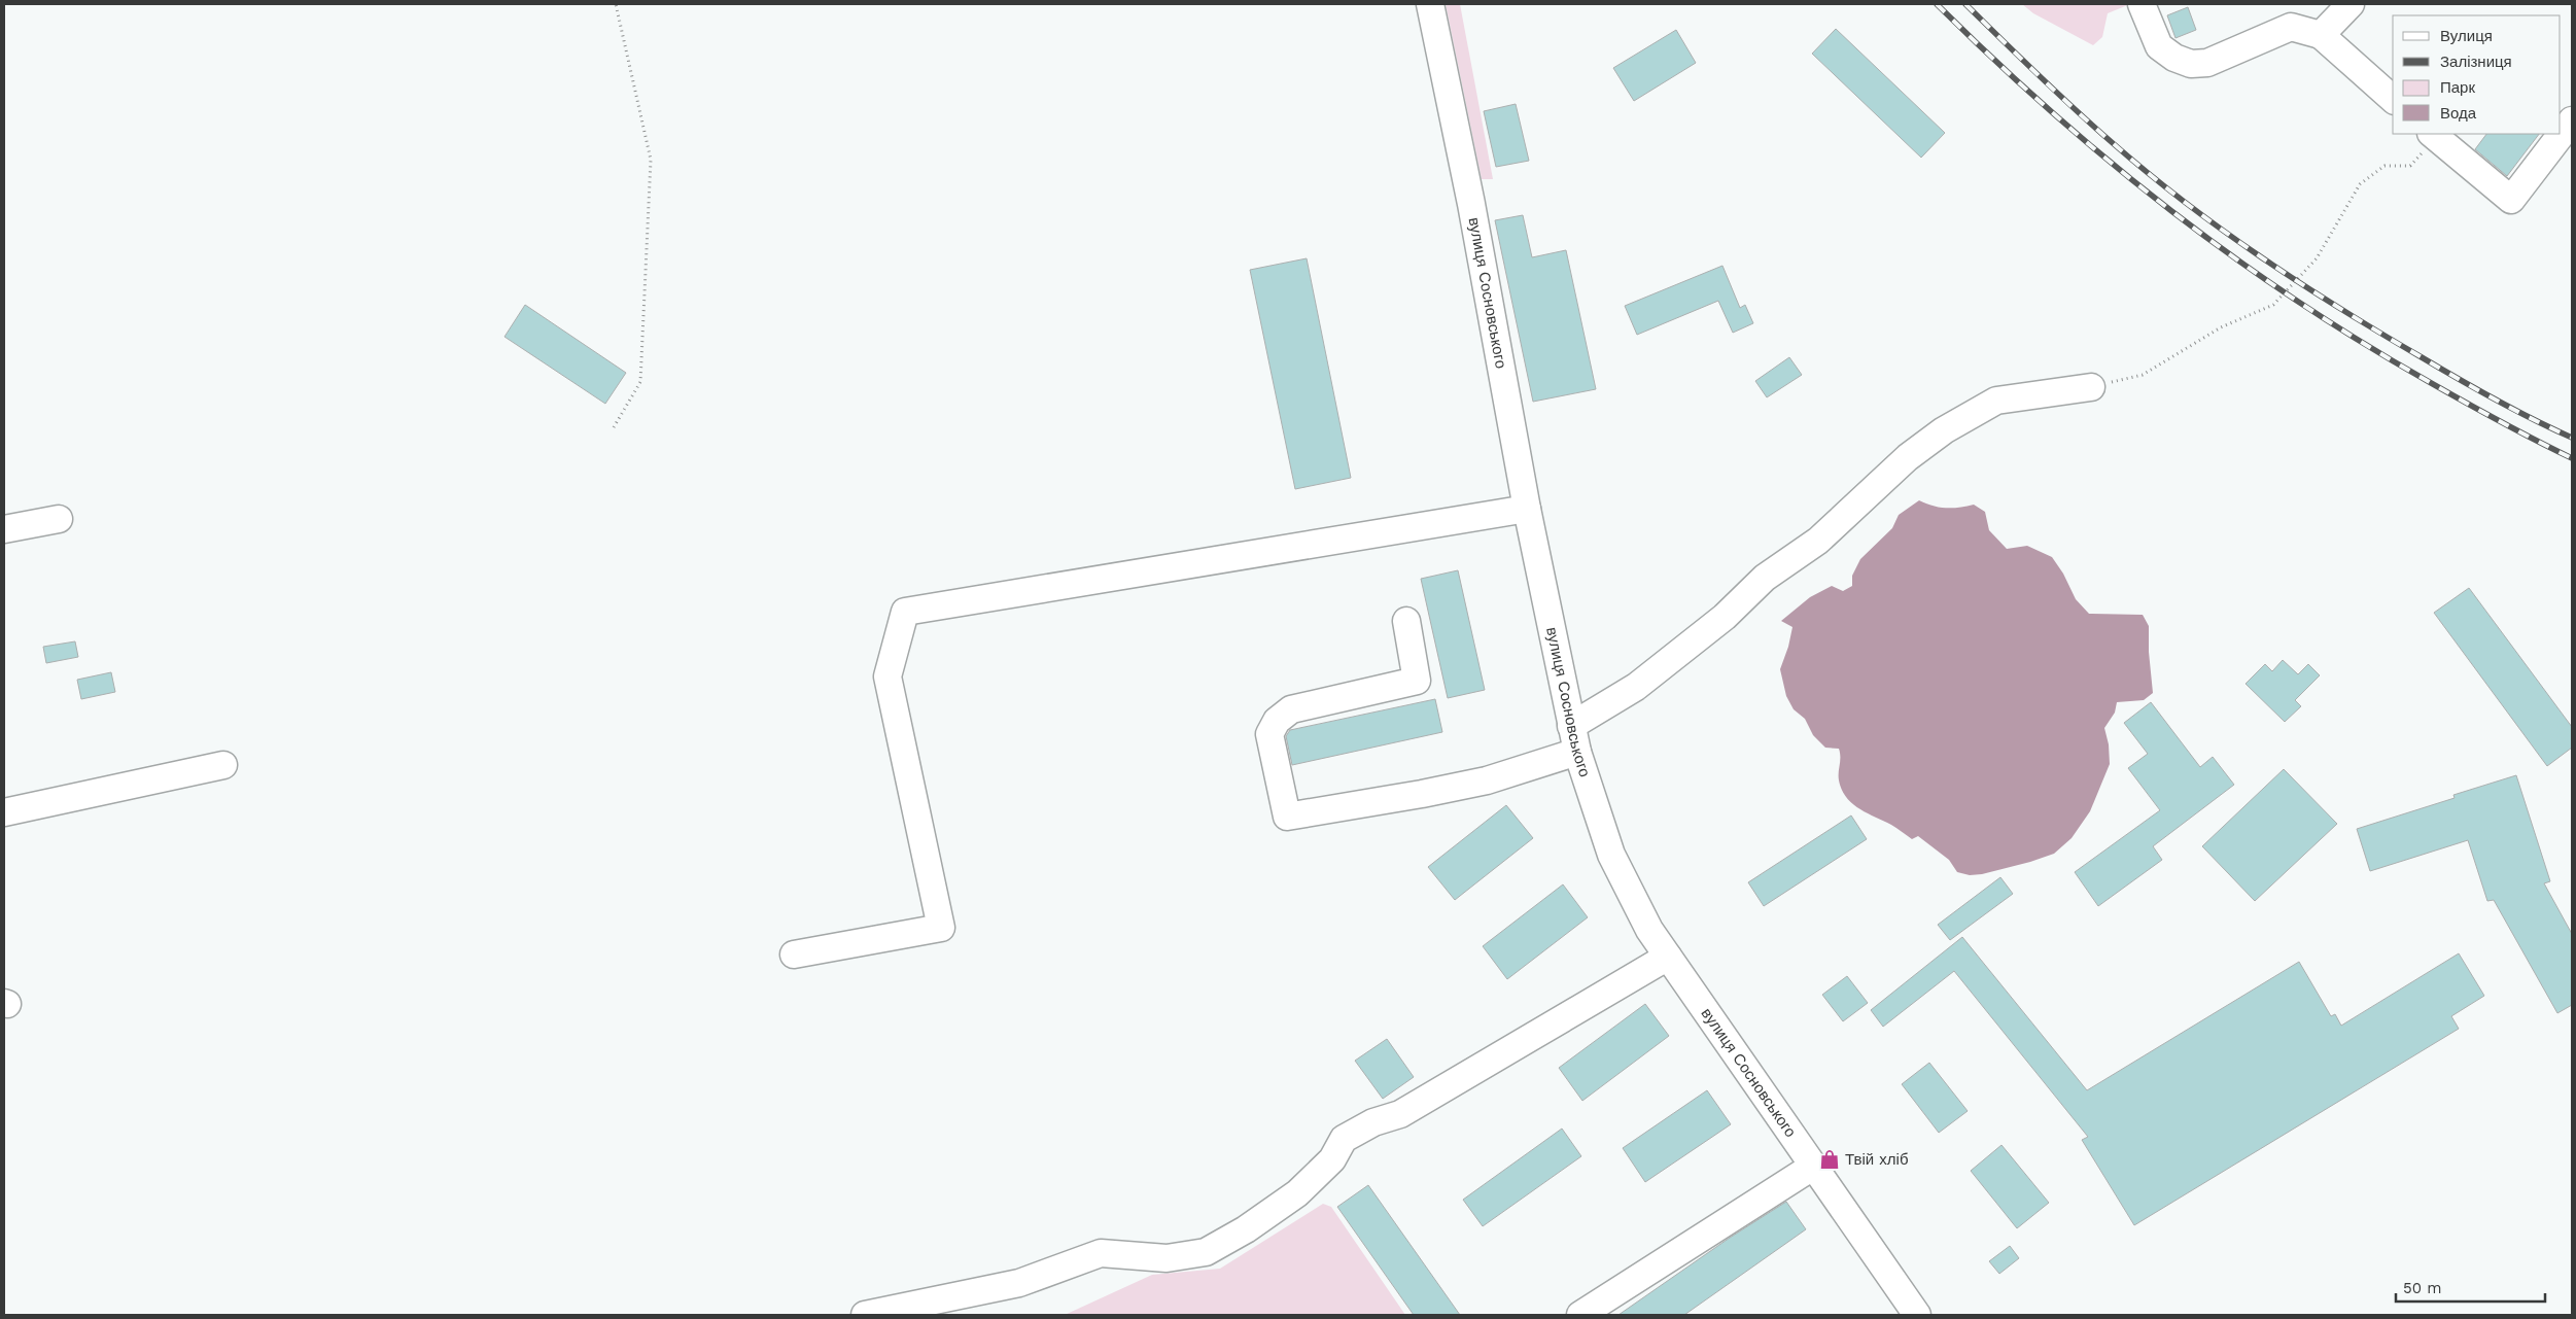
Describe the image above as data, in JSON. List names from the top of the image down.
{
  "streets": {
    "street": ["вулиця Сосновського"]
  },
  "places": {
    "shop": ["Твій хліб"]
  },
  "legend": [
    "Вулиця",
    "Залізниця",
    "Парк",
    "Вода"
  ],
  "scale_bar": "50 m"
}
